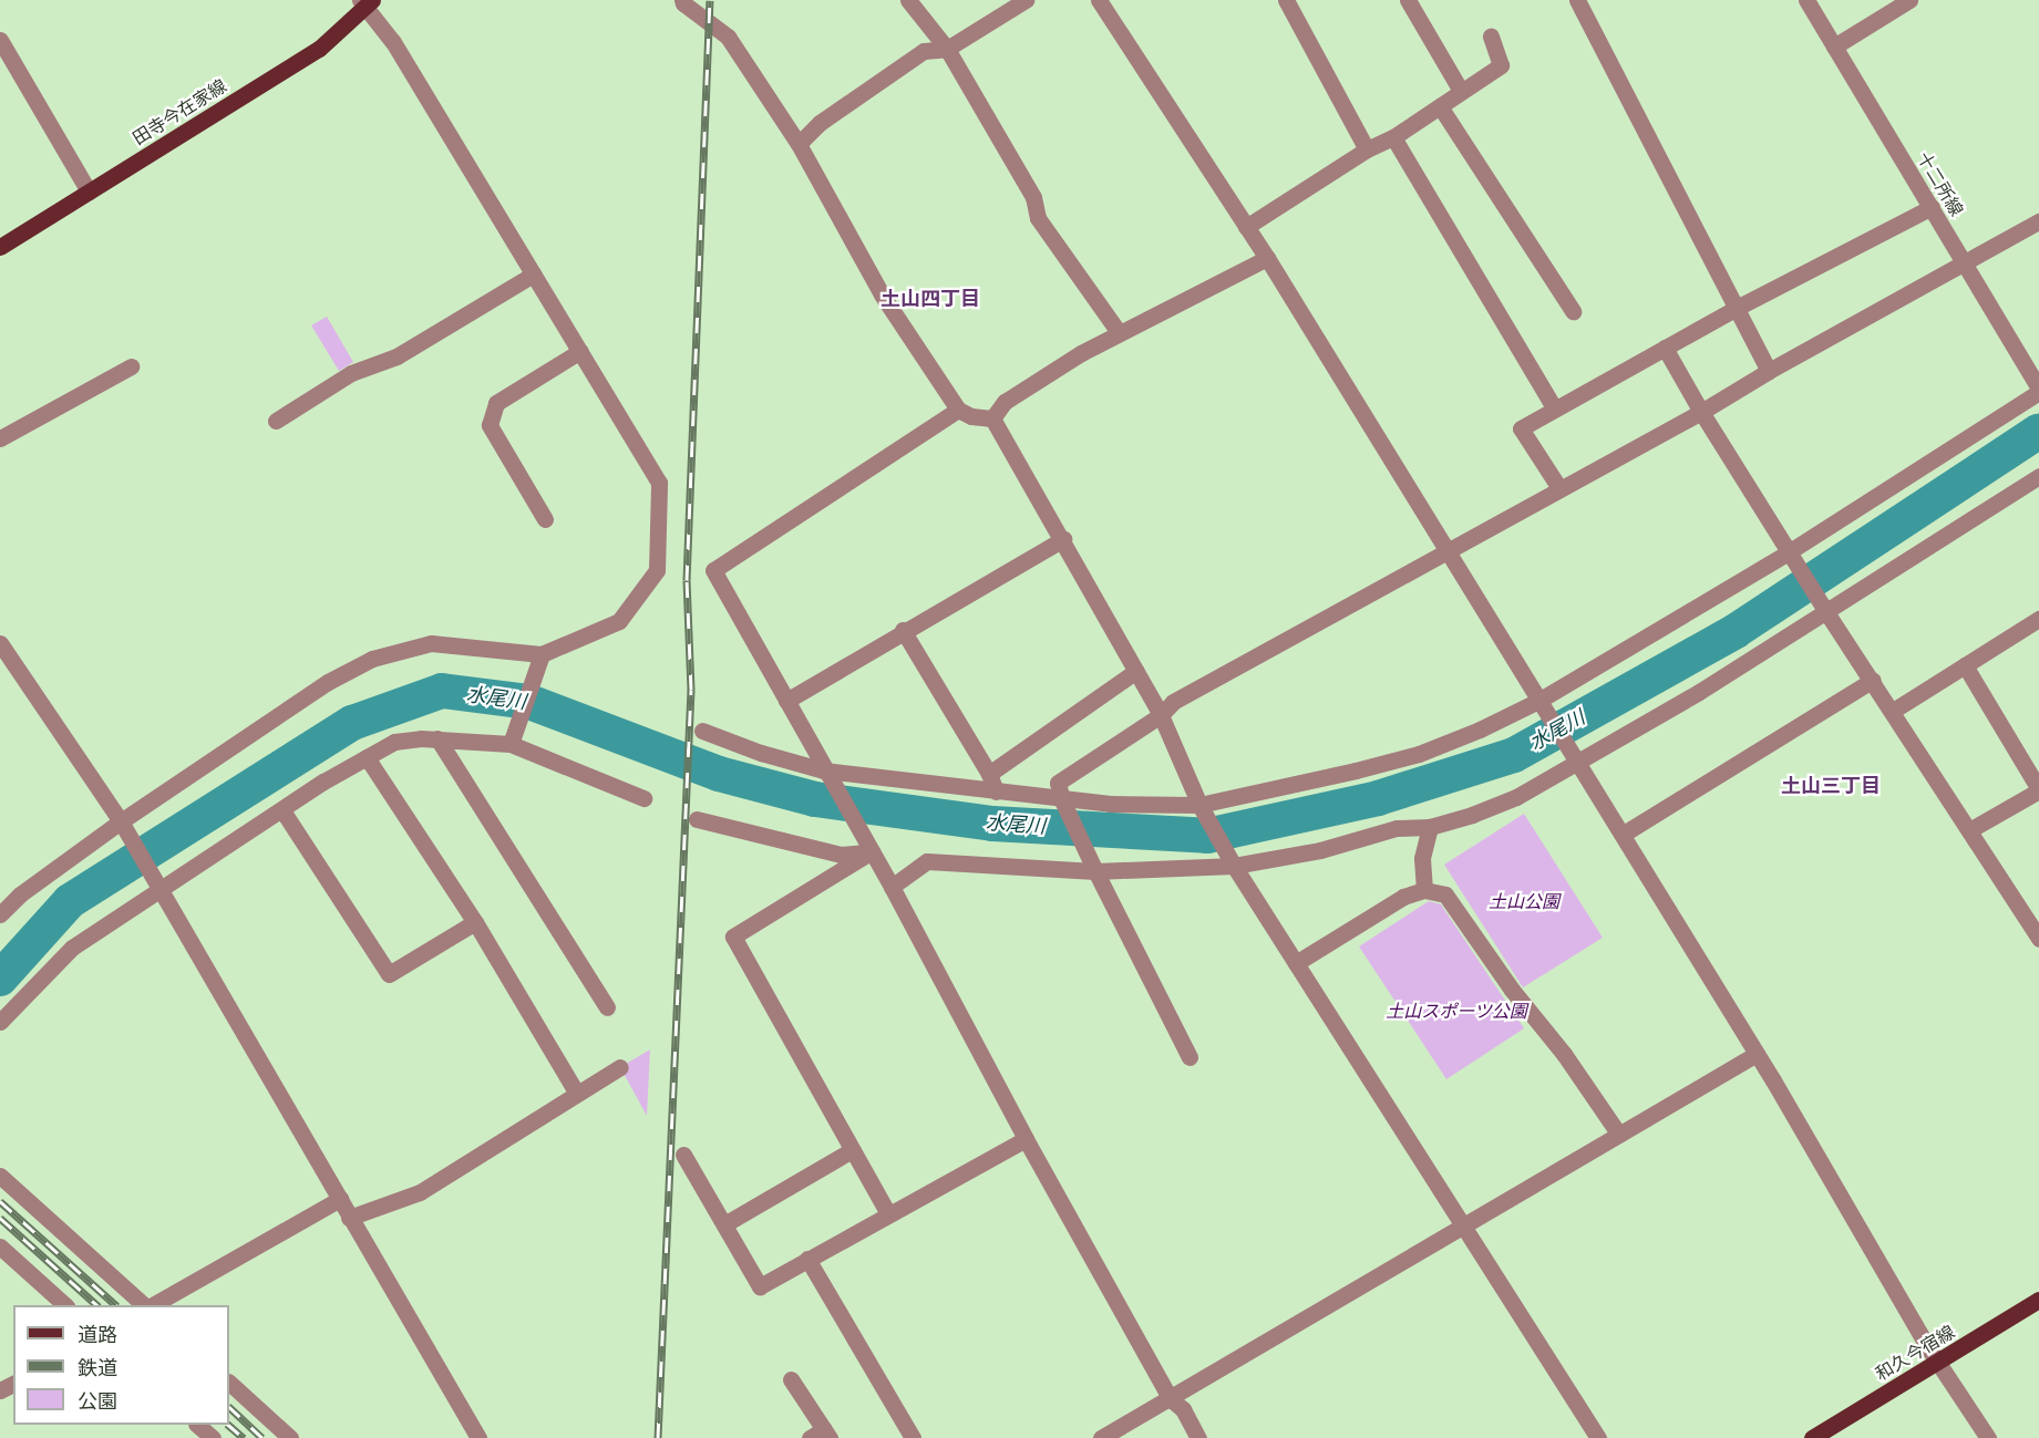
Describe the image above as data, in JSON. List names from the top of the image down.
{
  "streets": {
    "main road": ["田寺今在家線", "和久今宿線"],
    "street": ["十二所線"]
  },
  "districts": ["土山四丁目", "土山三丁目"],
  "water": ["水尾川"],
  "parks": ["土山公園", "土山スポーツ公園"],
  "legend": ["道路", "鉄道", "公園"]
}
